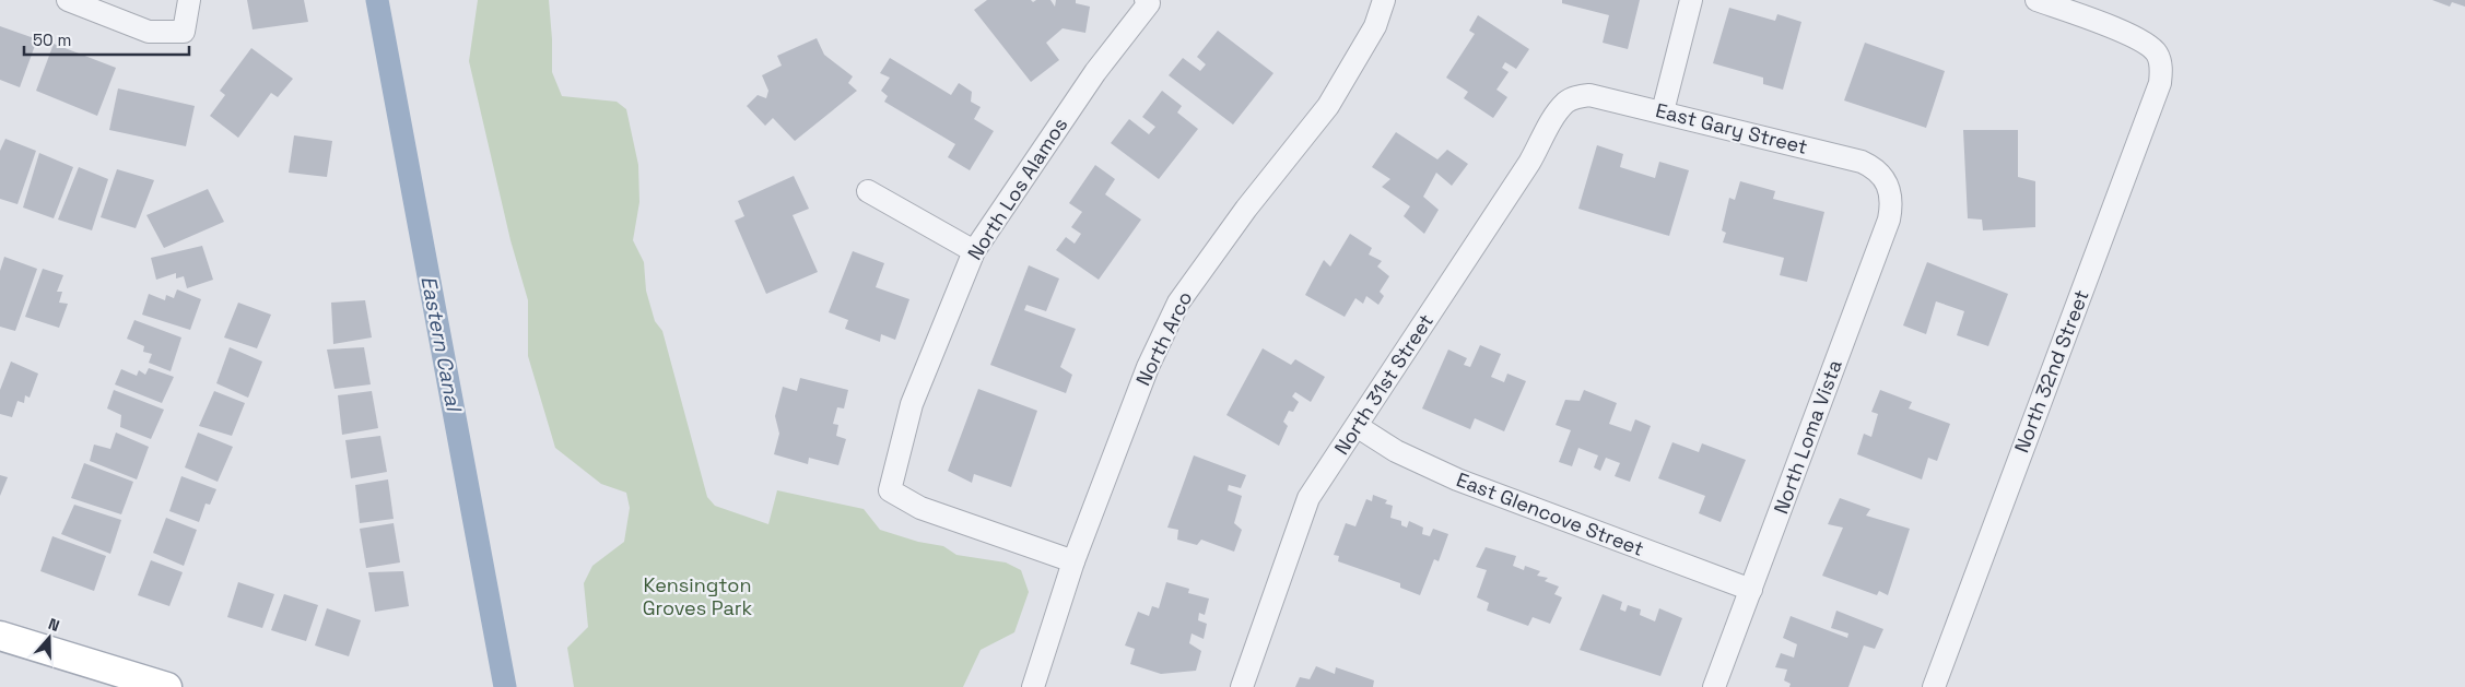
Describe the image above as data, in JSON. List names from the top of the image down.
{
  "streets": {
    "street": [
      "East Gary Street",
      "North Los Alamos",
      "North Arco",
      "North 32nd Street",
      "North 31st Street",
      "North Loma Vista",
      "East Glencove Street"
    ]
  },
  "crossings": [
    ["East Gary Street", "North 31st Street"],
    ["East Gary Street", "North Loma Vista"],
    ["North Los Alamos", "North Arco"],
    ["North 31st Street", "East Glencove Street"],
    ["North Loma Vista", "East Glencove Street"]
  ],
  "water": ["Eastern Canal"],
  "parks": ["Kensington Groves Park"],
  "scale_bar": "50 m",
  "north": "top"
}
